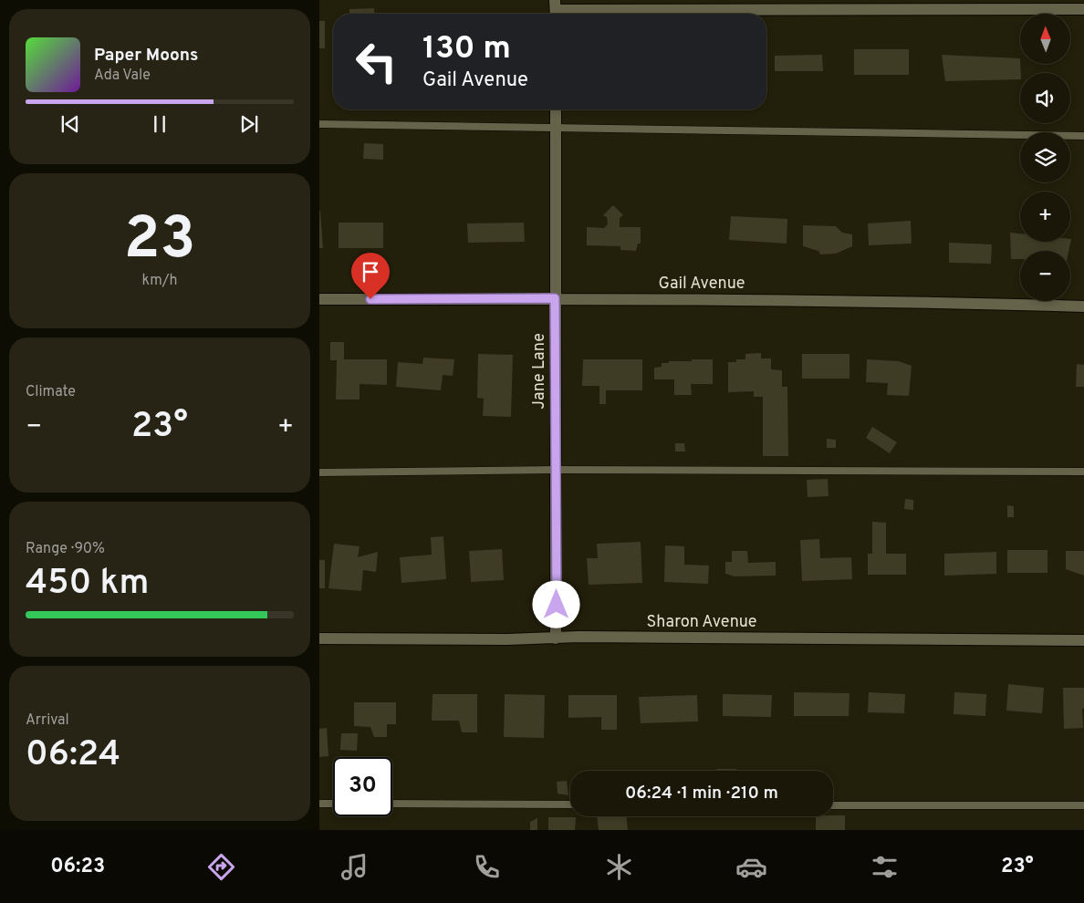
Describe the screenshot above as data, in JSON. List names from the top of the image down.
{
  "streets": {
    "street": ["Gail Avenue", "Jane Lane", "Sharon Avenue"]
  },
  "crossings": [
    ["Gail Avenue", "Jane Lane"],
    ["Jane Lane", "Sharon Avenue"]
  ],
  "north": "top",
  "page": {
    "map_buttons": ["+", "−"],
    "turn": ["130 m", "Gail Avenue"],
    "song": ["Paper Moons", "Ada Vale"],
    "tile": [
      ["23", "km/h"],
      "Climate",
      ["Range · 90%", "450 km"],
      ["Arrival", "06:24"]
    ],
    "heat": ["−", "23°", "+"],
    "limit": "30",
    "trip": "06:24 · 1 min · 210 m",
    "tabs": ["06:23", "23°"]
  }
}
